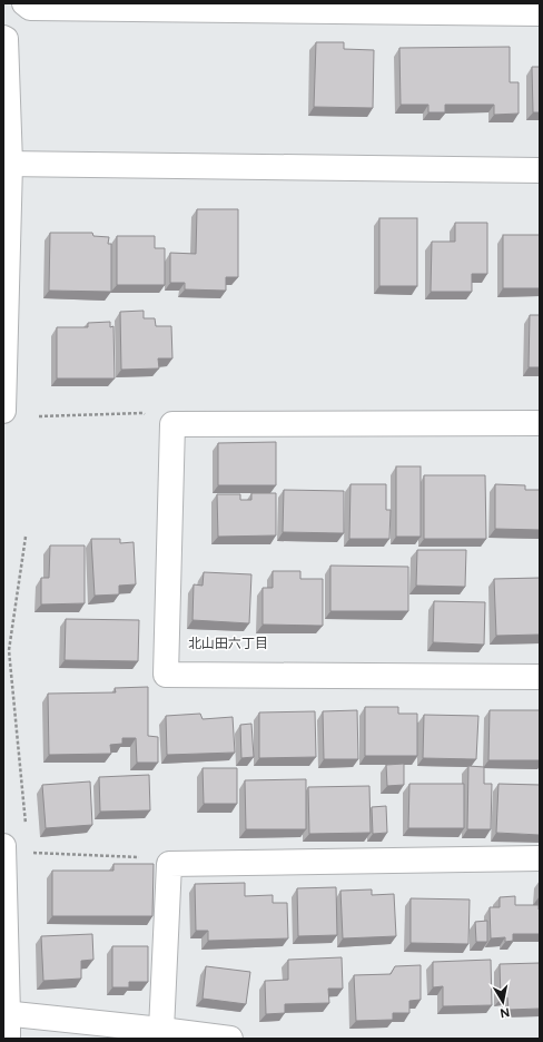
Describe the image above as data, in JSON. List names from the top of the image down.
{
  "districts": ["北山田六丁目"],
  "north": "bottom"
}
